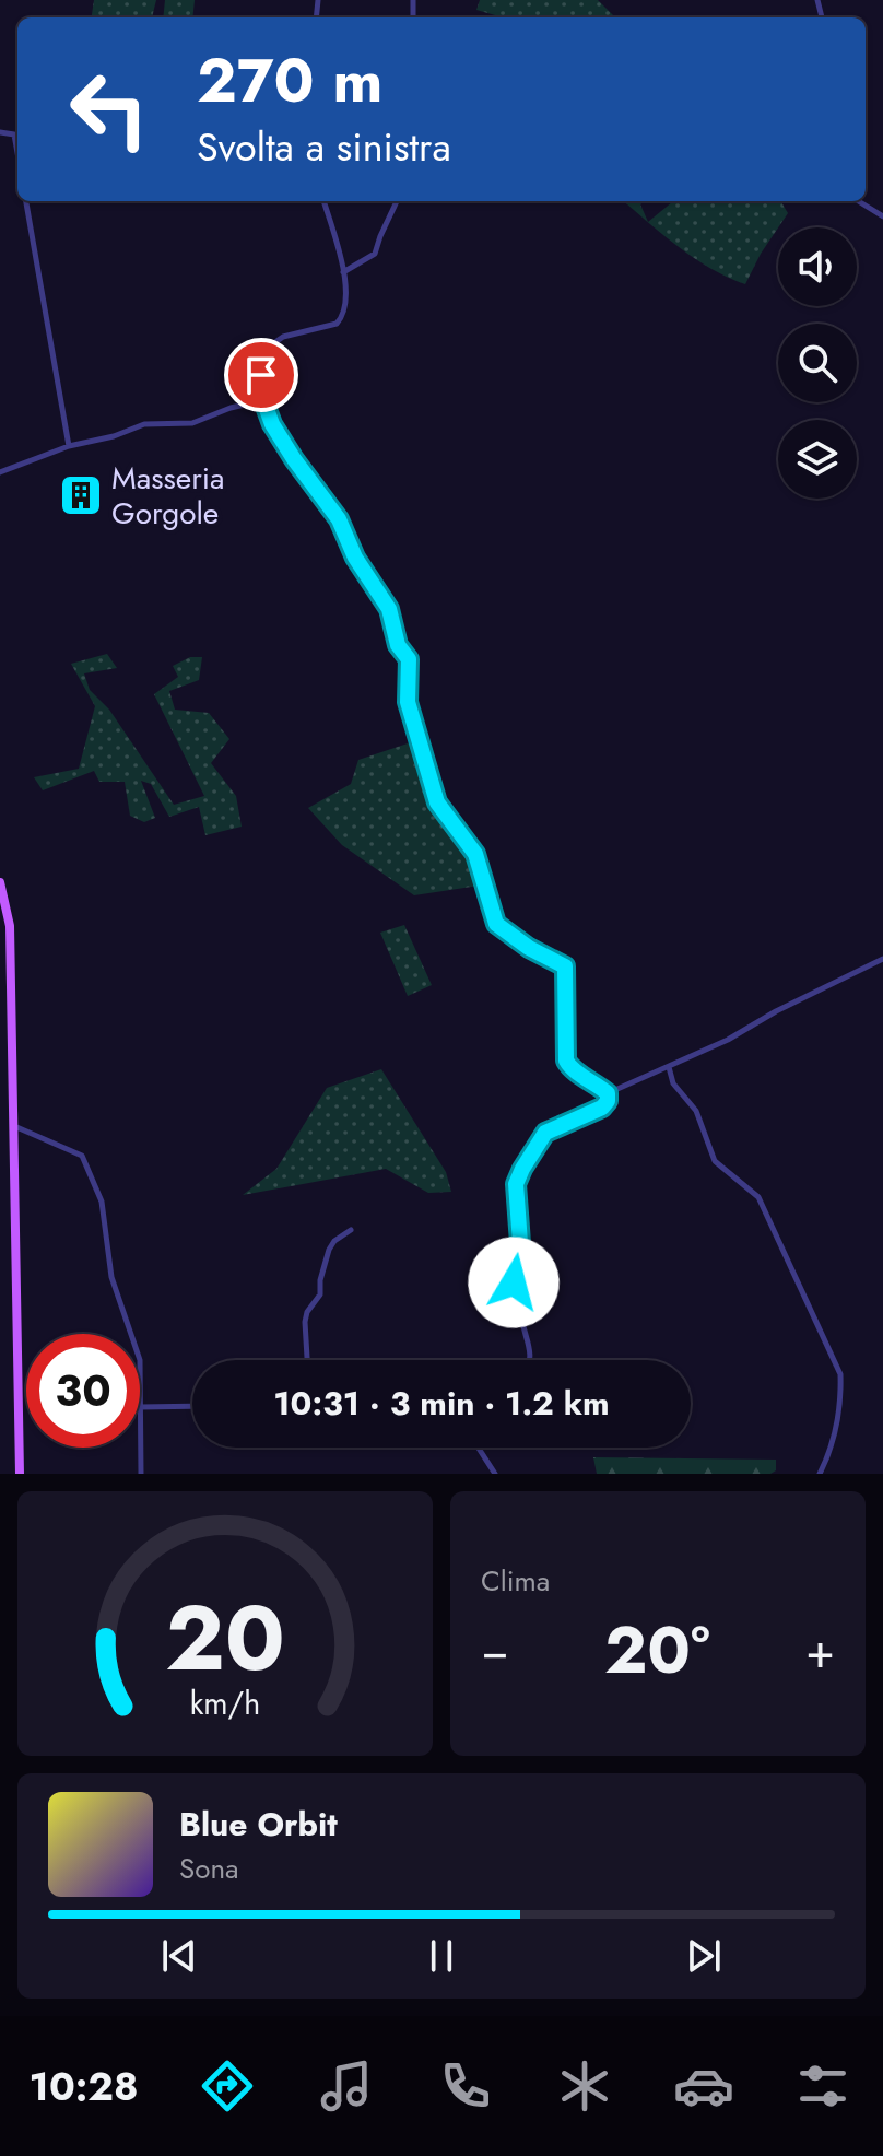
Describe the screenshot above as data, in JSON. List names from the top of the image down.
{
  "places": {
    "building": ["Masseria Gorgole"]
  },
  "page": {
    "turn": ["270 m", "Svolta a sinistra"],
    "limit": "30",
    "trip": "10:31 · 3 min · 1.2 km",
    "tile": "Clima",
    "heat": ["−", "20°", "+"],
    "song": ["Blue Orbit", "Sona"],
    "tabs": "10:28",
    "gauge": ["20", "km/h"]
  }
}
